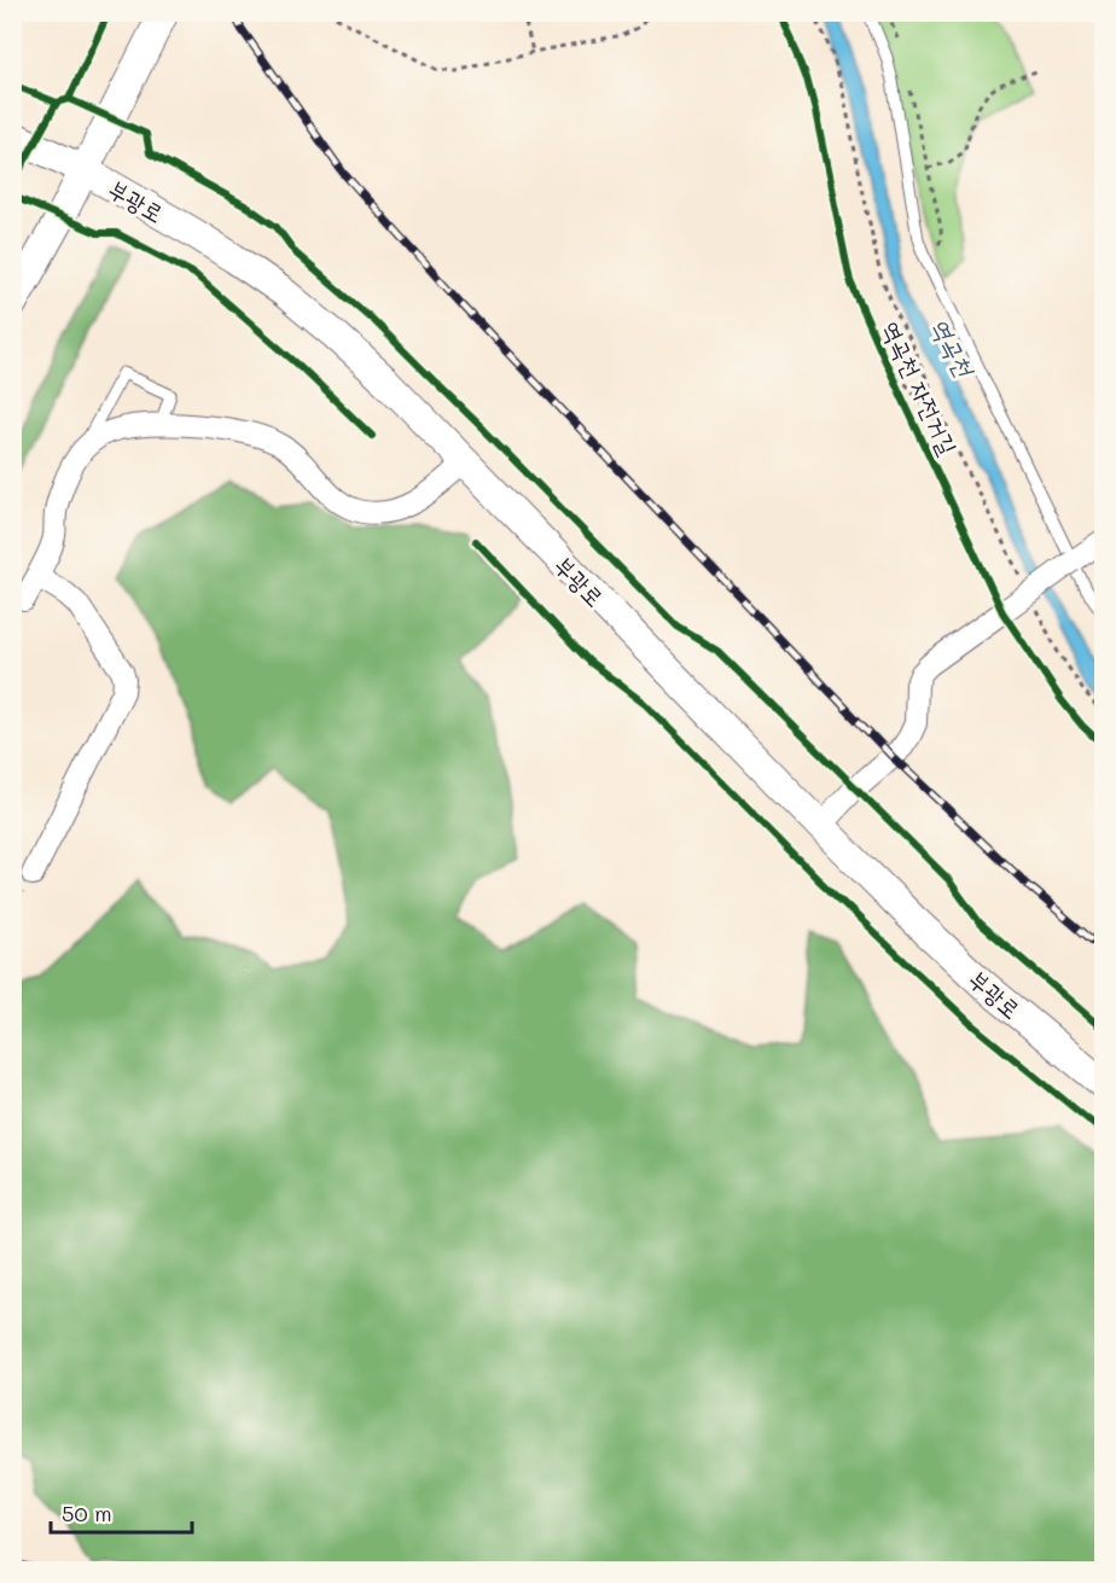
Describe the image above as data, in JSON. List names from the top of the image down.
{
  "streets": {
    "main road": ["부광로"],
    "cycle path": ["역곡천 자전거길"]
  },
  "water": ["역곡천"],
  "scale_bar": "50 m"
}
